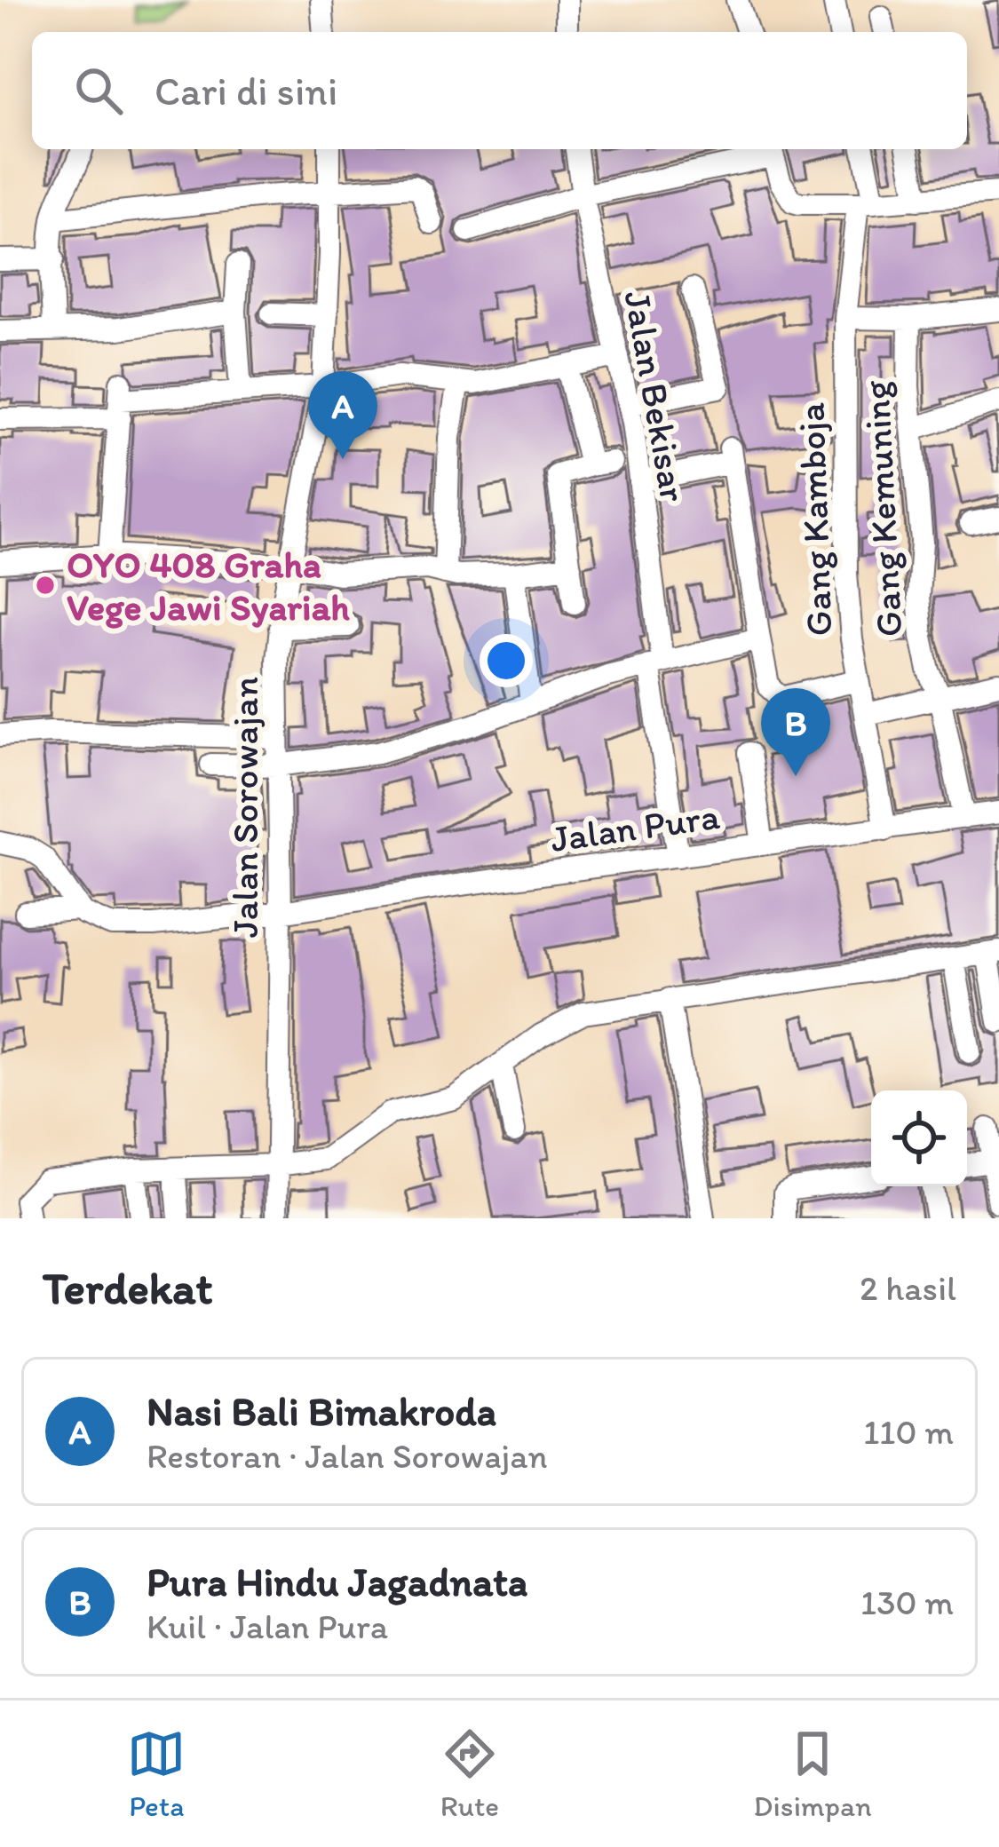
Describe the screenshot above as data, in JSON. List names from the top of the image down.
{
  "streets": {
    "street": [
      "Jalan Bekisar",
      "Gang Kemuning",
      "Gang Kamboja",
      "Jalan Sorowajan",
      "Jalan Pura"
    ]
  },
  "crossings": [
    ["Jalan Bekisar", "Jalan Pura"],
    ["Gang Kemuning", "Jalan Pura"],
    ["Gang Kamboja", "Jalan Pura"],
    ["Jalan Sorowajan", "Jalan Pura"]
  ],
  "places": ["OYO 408 Graha Vege Jawi Syariah"],
  "page": {
    "search": "Cari di sini",
    "pins": ["A", "B"],
    "heading": ["Terdekat", "2 hasil"],
    "list": [
      {
        "mark": "A",
        "name": "Nasi Bali Bimakroda",
        "note": "Restoran · Jalan Sorowajan",
        "value": "110 m"
      },
      {
        "mark": "B",
        "name": "Pura Hindu Jagadnata",
        "note": "Kuil · Jalan Pura",
        "value": "130 m"
      }
    ],
    "nav": ["Peta", "Rute", "Disimpan"]
  }
}
